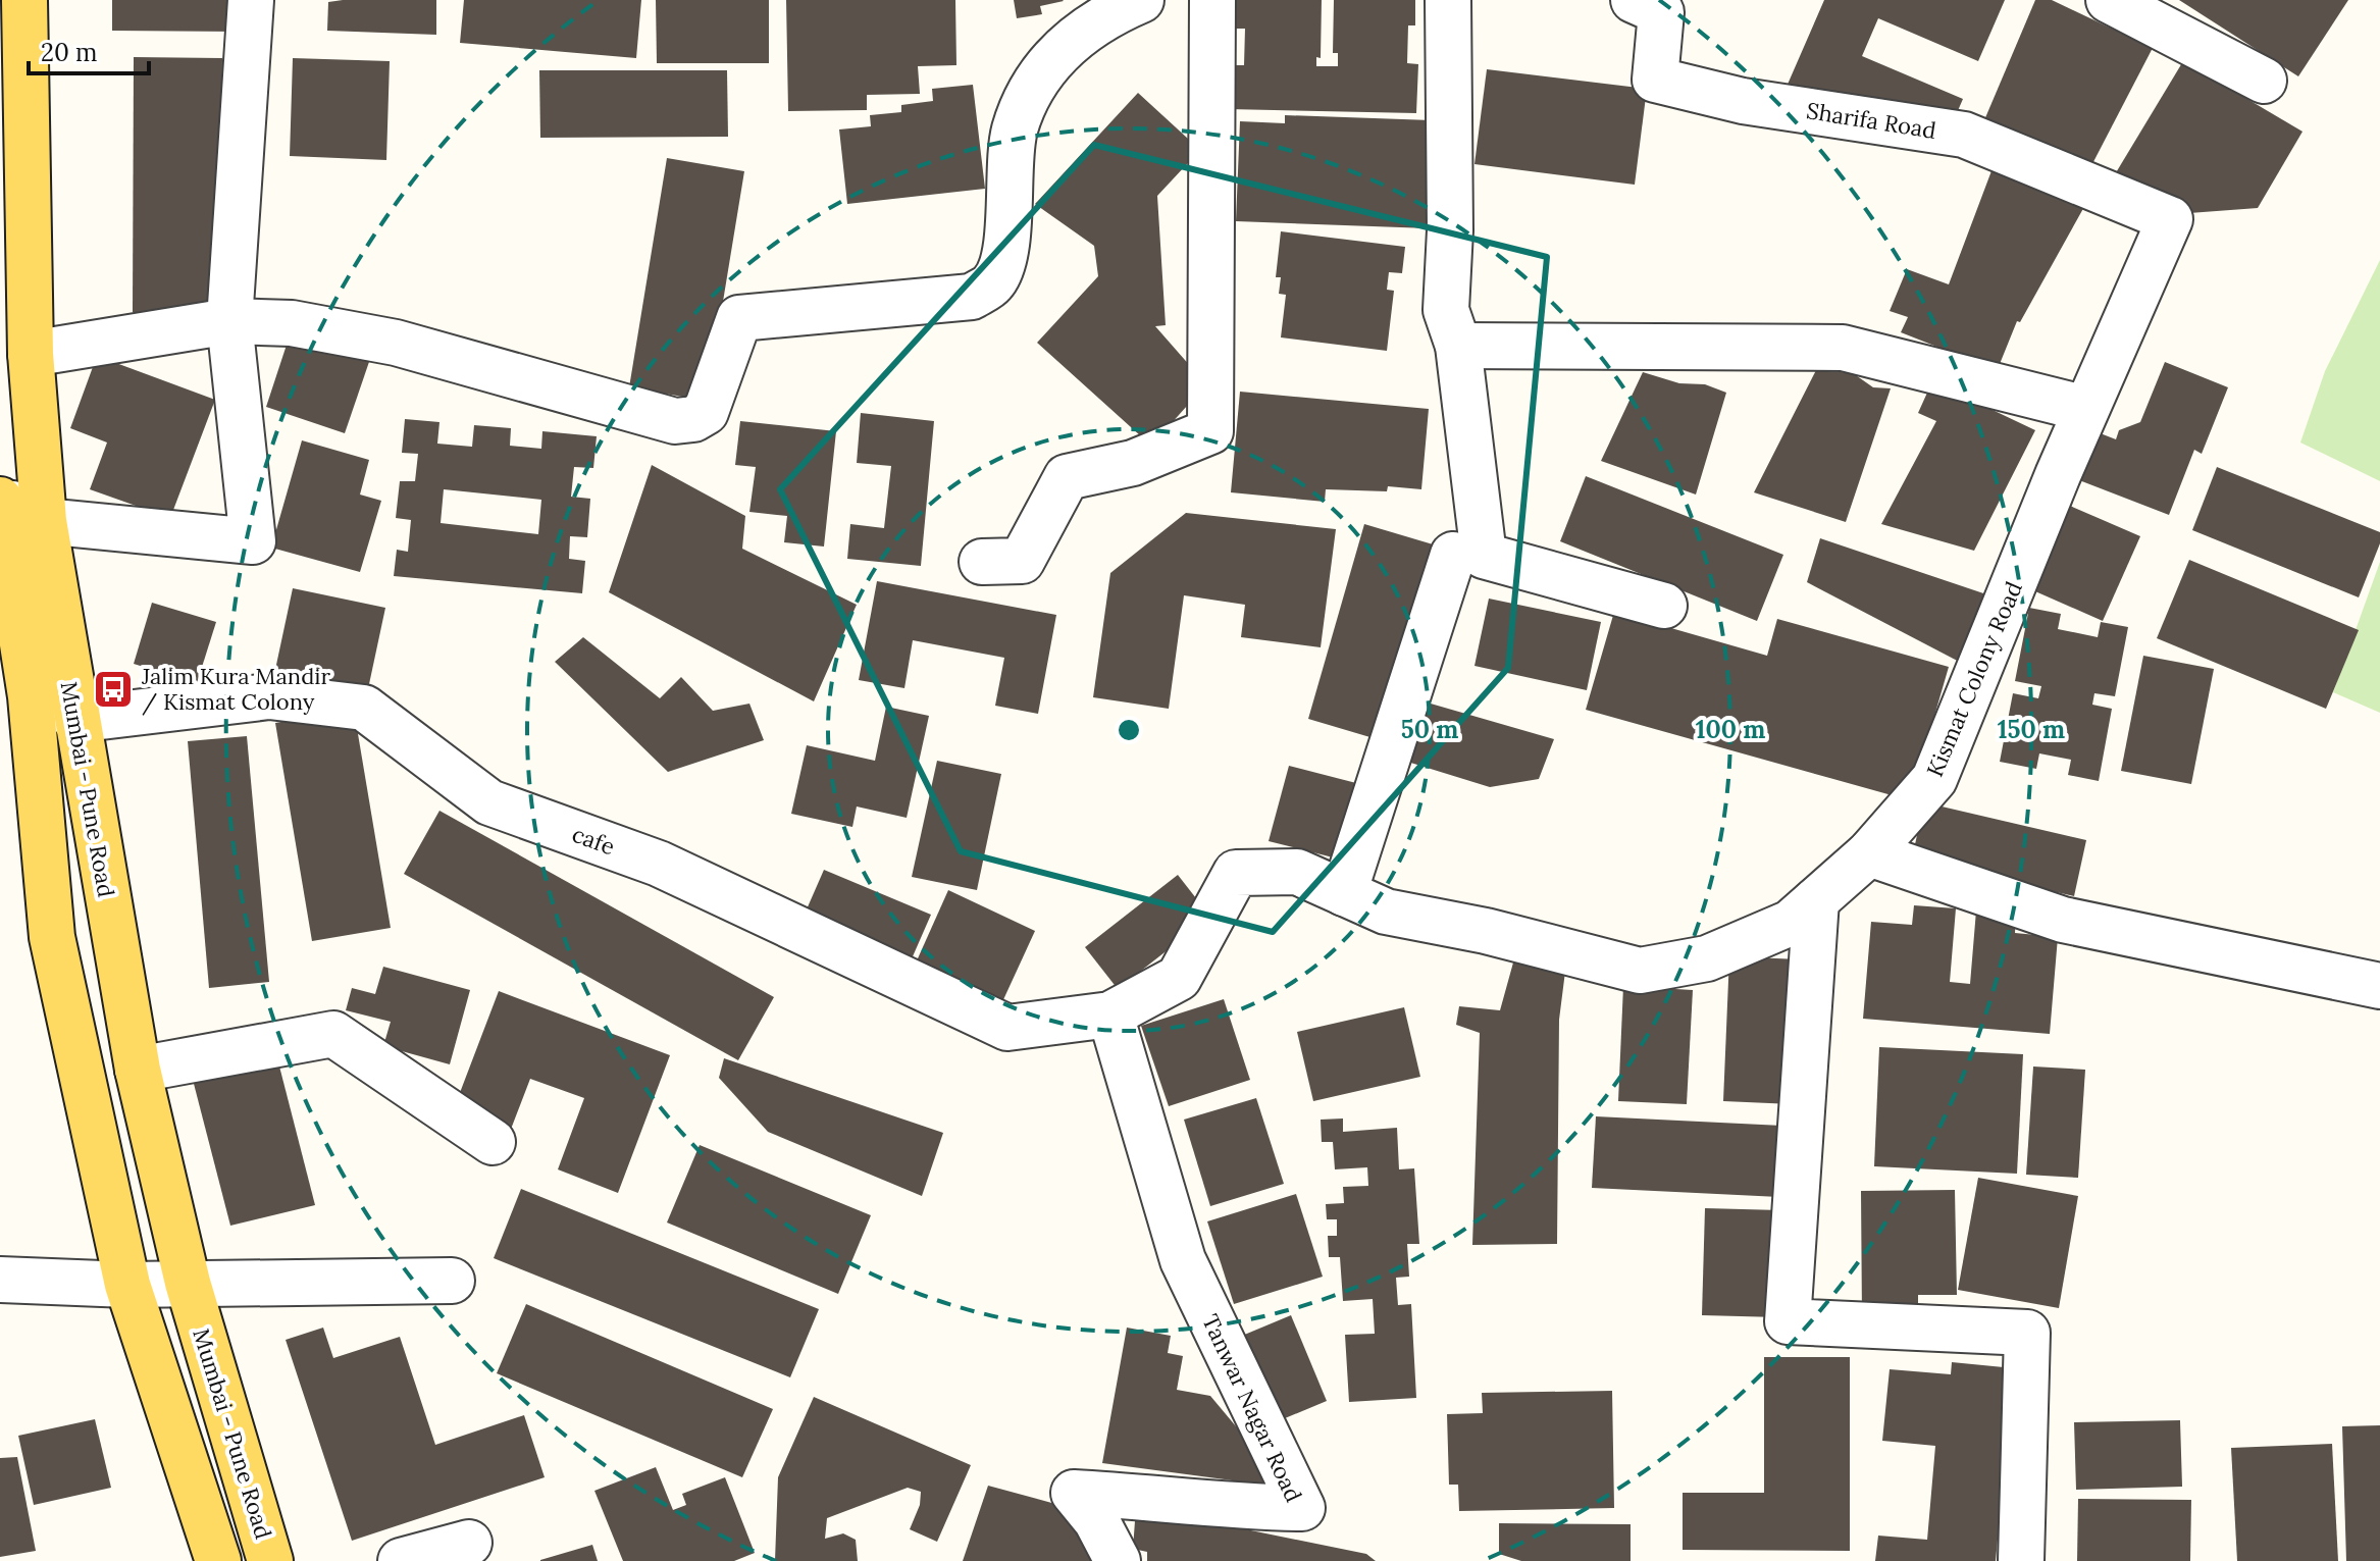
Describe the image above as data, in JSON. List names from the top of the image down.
{
  "streets": {
    "main road": ["Mumbai - Pune Road"],
    "street": [
      "Sharifa Road",
      "Kismat Colony Road",
      "cafe",
      "Tanwar Nagar Road"
    ]
  },
  "crossings": [
    ["Sharifa Road", "Kismat Colony Road"],
    ["Kismat Colony Road", "cafe"],
    ["Kismat Colony Road", "Tanwar Nagar Road"],
    ["Mumbai - Pune Road", "cafe"],
    ["cafe", "Tanwar Nagar Road"]
  ],
  "places": {
    "bus stop": ["Jalim Kura Mandir / Kismat Colony"]
  },
  "scale_bar": "20 m",
  "rings": ["50 m", "100 m", "150 m"]
}
